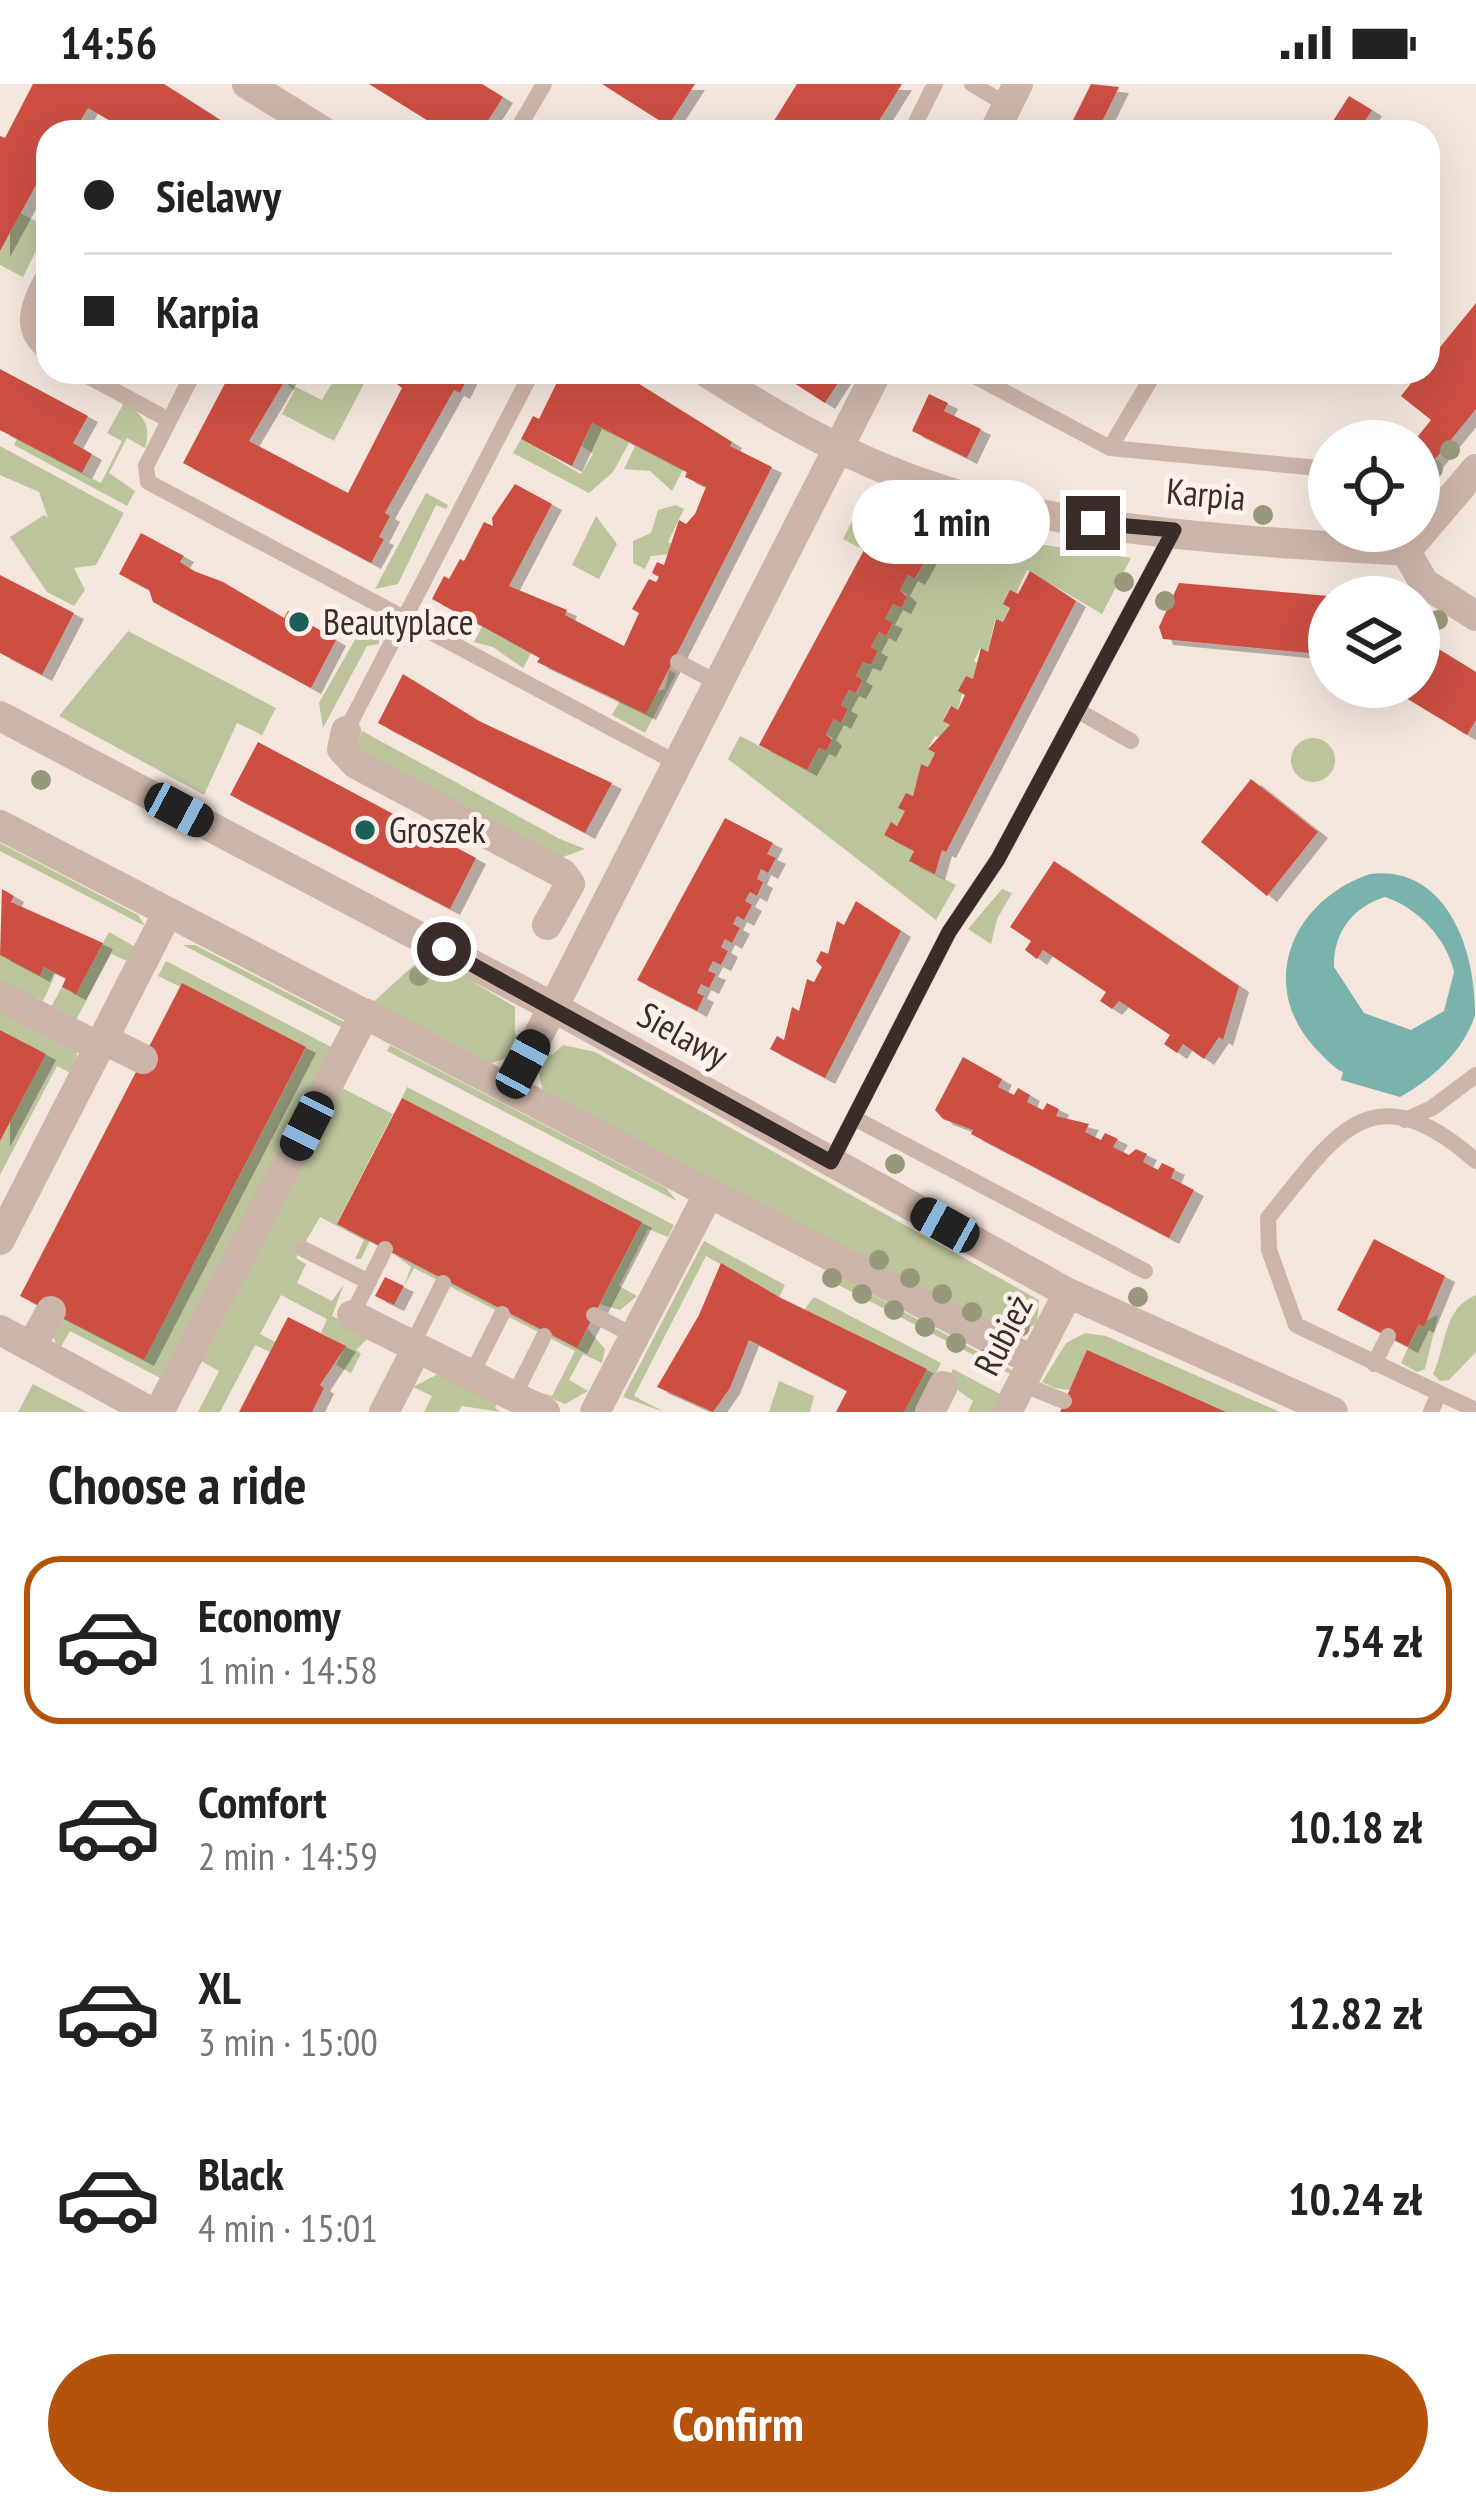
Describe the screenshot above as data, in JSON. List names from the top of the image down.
{
  "streets": {
    "street": ["Karpia", "Sielawy", "Rubież"]
  },
  "crossings": [
    ["Sielawy", "Rubież"]
  ],
  "places": ["Beautyplace", "Groszek"],
  "page": {
    "status": "14:56",
    "banner": ["Sielawy", "Karpia"],
    "bubble": "1 min",
    "heading": "Choose a ride",
    "list": [
      {
        "name": "Economy",
        "note": "1 min · 14:58",
        "value": "7.54 zł"
      },
      {
        "name": "Comfort",
        "note": "2 min · 14:59",
        "value": "10.18 zł"
      },
      {
        "name": "XL",
        "note": "3 min · 15:00",
        "value": "12.82 zł"
      },
      {
        "name": "Black",
        "note": "4 min · 15:01",
        "value": "10.24 zł"
      }
    ],
    "buttons": "Confirm"
  }
}
